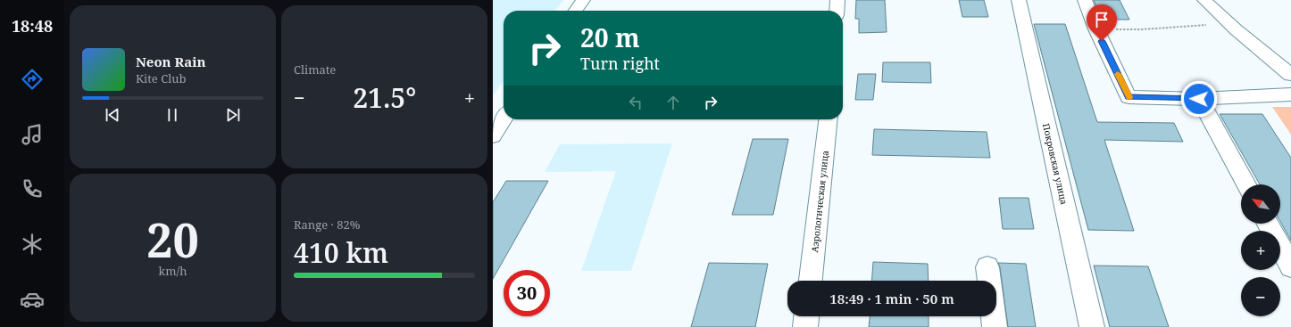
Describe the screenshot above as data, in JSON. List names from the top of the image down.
{
  "streets": {
    "street": ["Покровская улица", "Аэрологическая улица"]
  },
  "north": "top left",
  "page": {
    "tabs": "18:48",
    "tile": [
      "Climate",
      ["20", "km/h"],
      ["Range · 82%", "410 km"]
    ],
    "turn": ["20 m", "Turn right"],
    "song": ["Neon Rain", "Kite Club"],
    "heat": ["−", "21.5°", "+"],
    "map_buttons": ["+", "−"],
    "limit": "30",
    "trip": "18:49 · 1 min · 50 m"
  }
}
